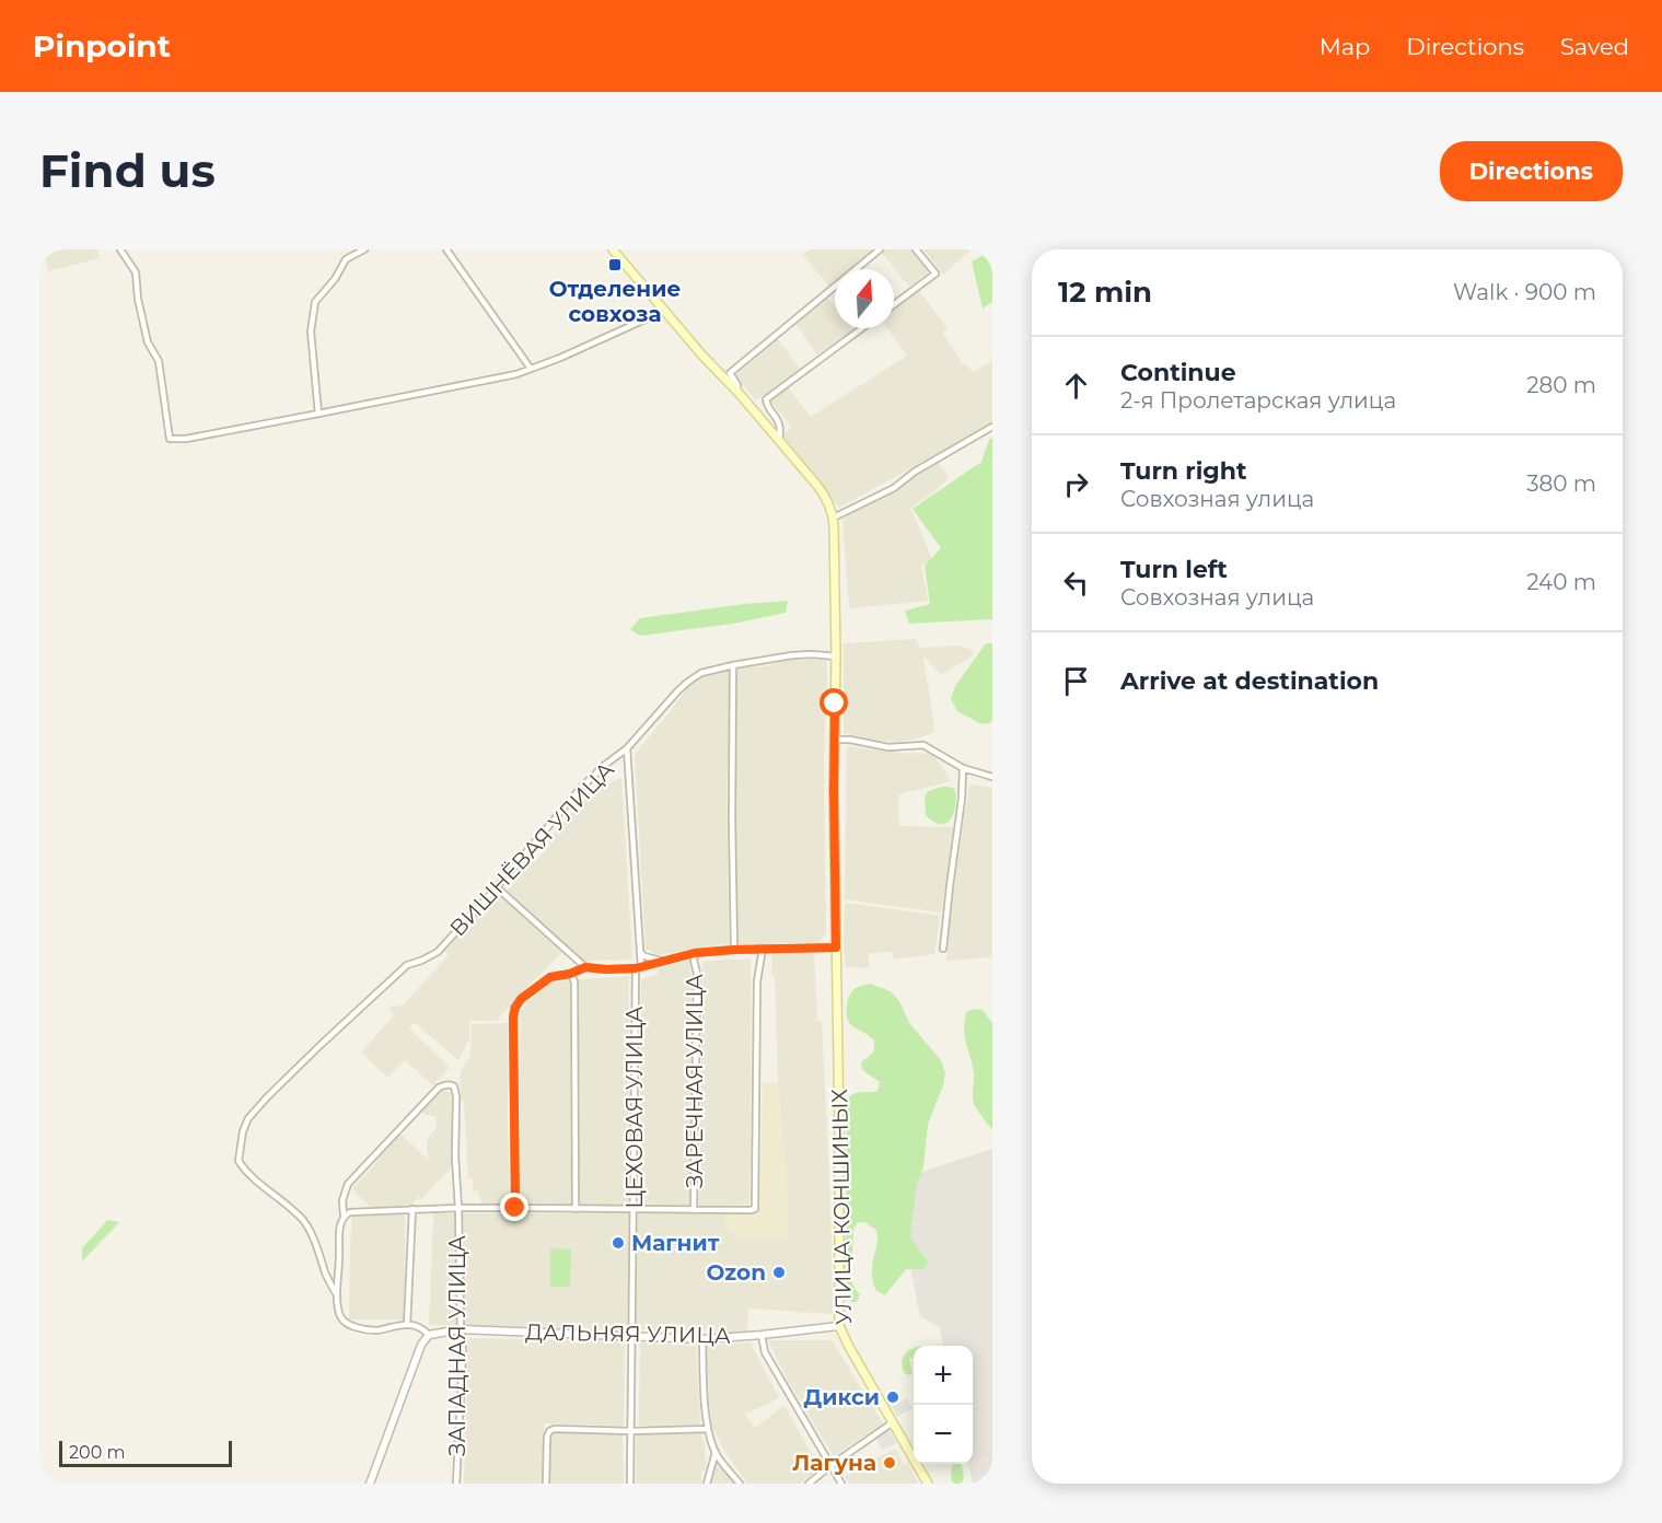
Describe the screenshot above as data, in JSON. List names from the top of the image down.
{
  "streets": {
    "main road": ["УЛИЦА КОНШИНЫХ"],
    "street": [
      "ВИШНЁВАЯ УЛИЦА",
      "ЗАРЕЧНАЯ УЛИЦА",
      "ЦЕХОВАЯ УЛИЦА",
      "ДАЛЬНЯЯ УЛИЦА",
      "ЗАПАДНАЯ УЛИЦА"
    ]
  },
  "crossings": [
    ["ВИШНЁВАЯ УЛИЦА", "ЦЕХОВАЯ УЛИЦА"],
    ["ВИШНЁВАЯ УЛИЦА", "УЛИЦА КОНШИНЫХ"],
    ["ЦЕХОВАЯ УЛИЦА", "ДАЛЬНЯЯ УЛИЦА"],
    ["УЛИЦА КОНШИНЫХ", "ДАЛЬНЯЯ УЛИЦА"],
    ["ДАЛЬНЯЯ УЛИЦА", "ЗАПАДНАЯ УЛИЦА"]
  ],
  "places": {
    "transit": ["Отделение совхоза"],
    "other": [
      "Магнит",
      "Ozon",
      "Дикси",
      "Лагуна"
    ]
  },
  "scale_bar": "200 m",
  "north": "top",
  "page": {
    "header": "Pinpoint",
    "nav": ["Map", "Directions", "Saved"],
    "buttons": "Directions",
    "title": "Find us",
    "heading": ["12 min", "Walk · 900 m"],
    "list": [
      ["Continue", "2-я Пролетарская улица", "280 m"],
      ["Turn right", "Совхозная улица", "380 m"],
      ["Turn left", "Совхозная улица", "240 m"],
      "Arrive at destination"
    ],
    "map_buttons": ["+", "−"],
    "scale": "200 m"
  }
}
